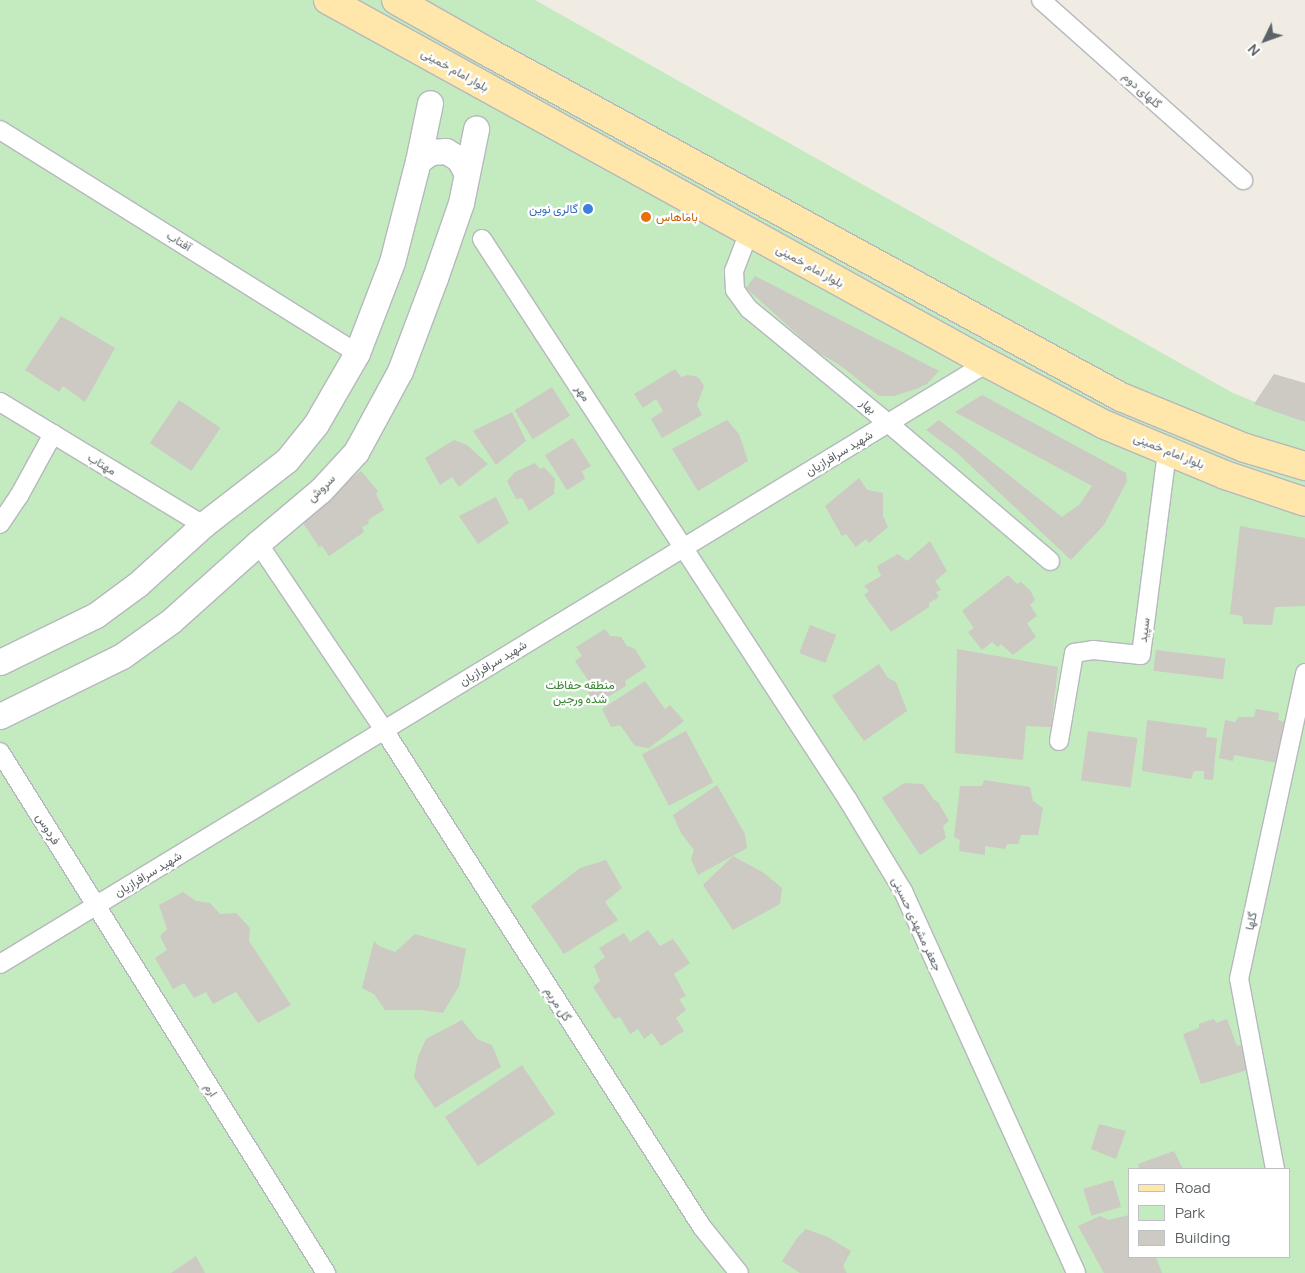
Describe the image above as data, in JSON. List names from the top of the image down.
{
  "streets": {
    "main road": ["بلوار امام خمینی"],
    "street": [
      "گلهای دوم",
      "آفتاب",
      "مهر",
      "بهار",
      "شهید سرافرازیان",
      "مهتاب",
      "سروش",
      "سپید",
      "فردوس",
      "گلها",
      "جعفر مشهدی حسینی",
      "گل مریم",
      "ارم"
    ]
  },
  "crossings": [
    ["بلوار امام خمینی", "بهار"],
    ["بلوار امام خمینی", "شهید سرافرازیان"],
    ["بلوار امام خمینی", "سپید"],
    ["مهر", "شهید سرافرازیان"],
    ["مهر", "جعفر مشهدی حسینی"],
    ["بهار", "شهید سرافرازیان"],
    ["شهید سرافرازیان", "فردوس"],
    ["شهید سرافرازیان", "جعفر مشهدی حسینی"],
    ["شهید سرافرازیان", "گل مریم"],
    ["شهید سرافرازیان", "ارم"],
    ["سروش", "گل مریم"],
    ["فردوس", "ارم"]
  ],
  "parks": ["منطقه حفاظت شده ورجین"],
  "places": ["گالری نوین", "باماهاس"],
  "legend": ["Road", "Park", "Building"],
  "north": "bottom left"
}
